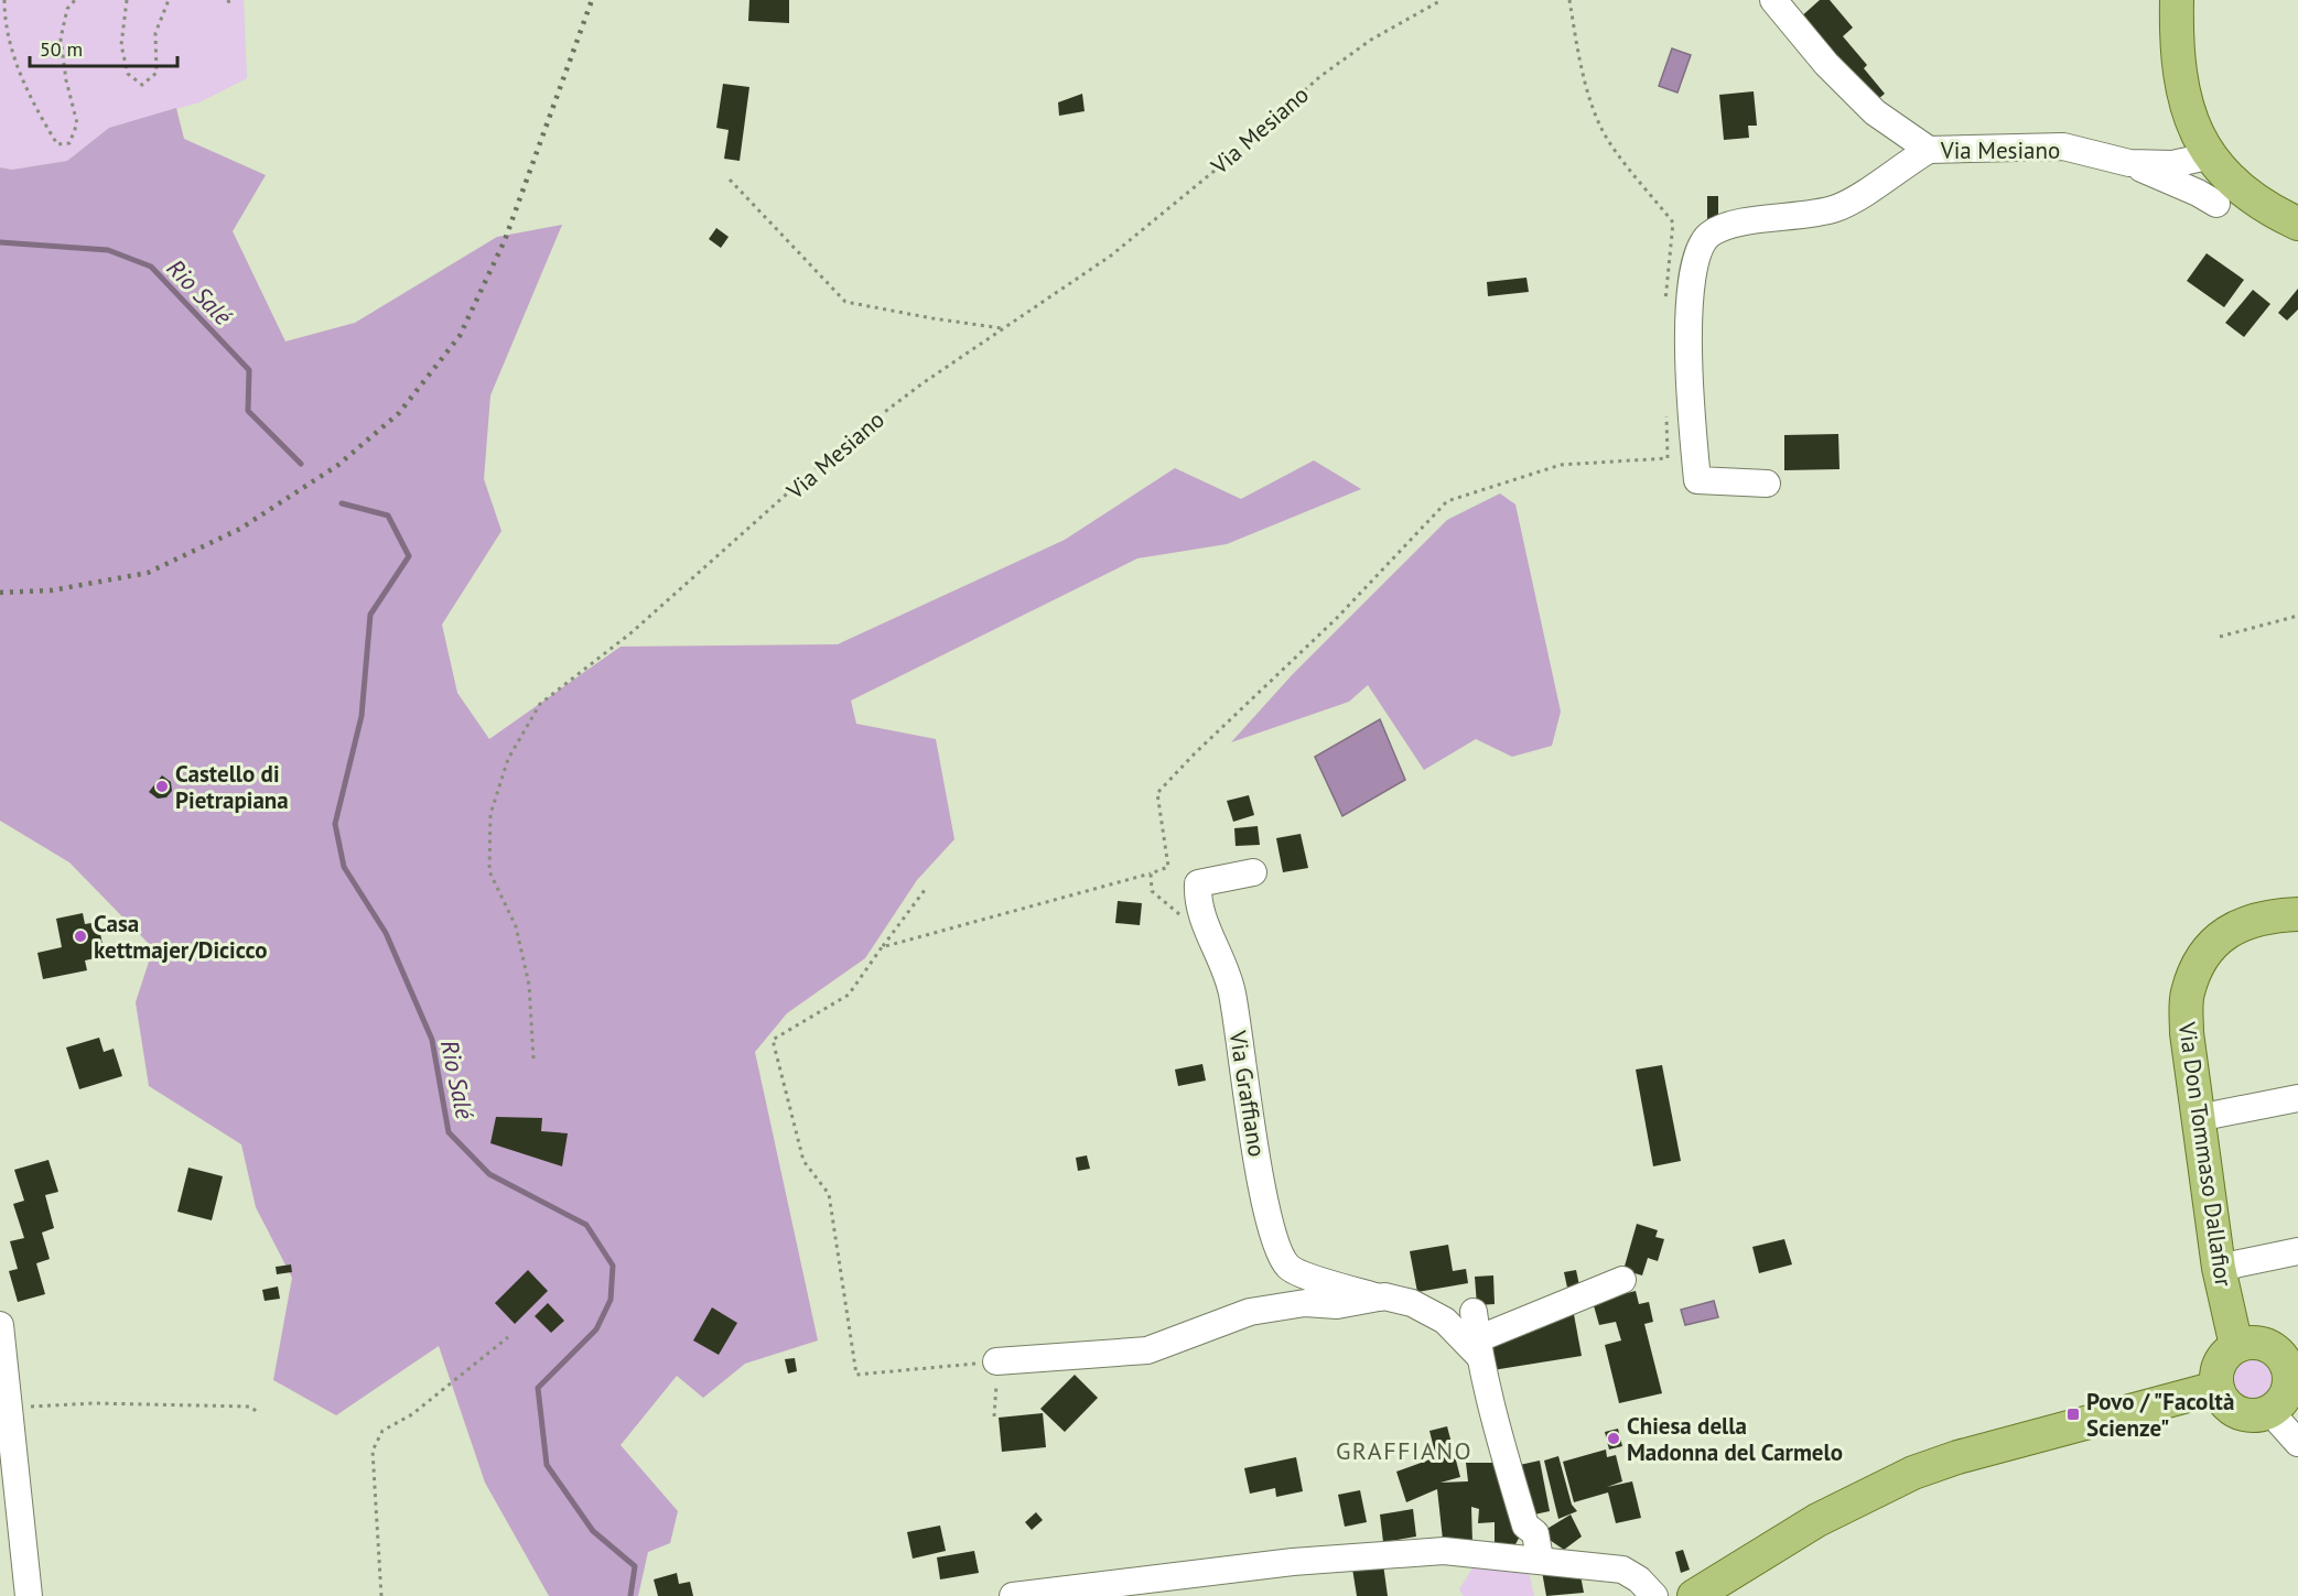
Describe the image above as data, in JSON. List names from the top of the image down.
{
  "streets": {
    "main road": ["Via Don Tommaso Dallafior"],
    "street": ["Via Mesiano", "Via Graffiano"]
  },
  "districts": ["GRAFFIANO"],
  "water": ["Rio Salé"],
  "places": {
    "other": ["Castello di Pietrapiana", "Casa kettmajer/Dicicco", "Chiesa della Madonna del Carmelo"],
    "transit": ["Povo / \"Facoltà Scienze\""]
  },
  "scale_bar": "50 m"
}
